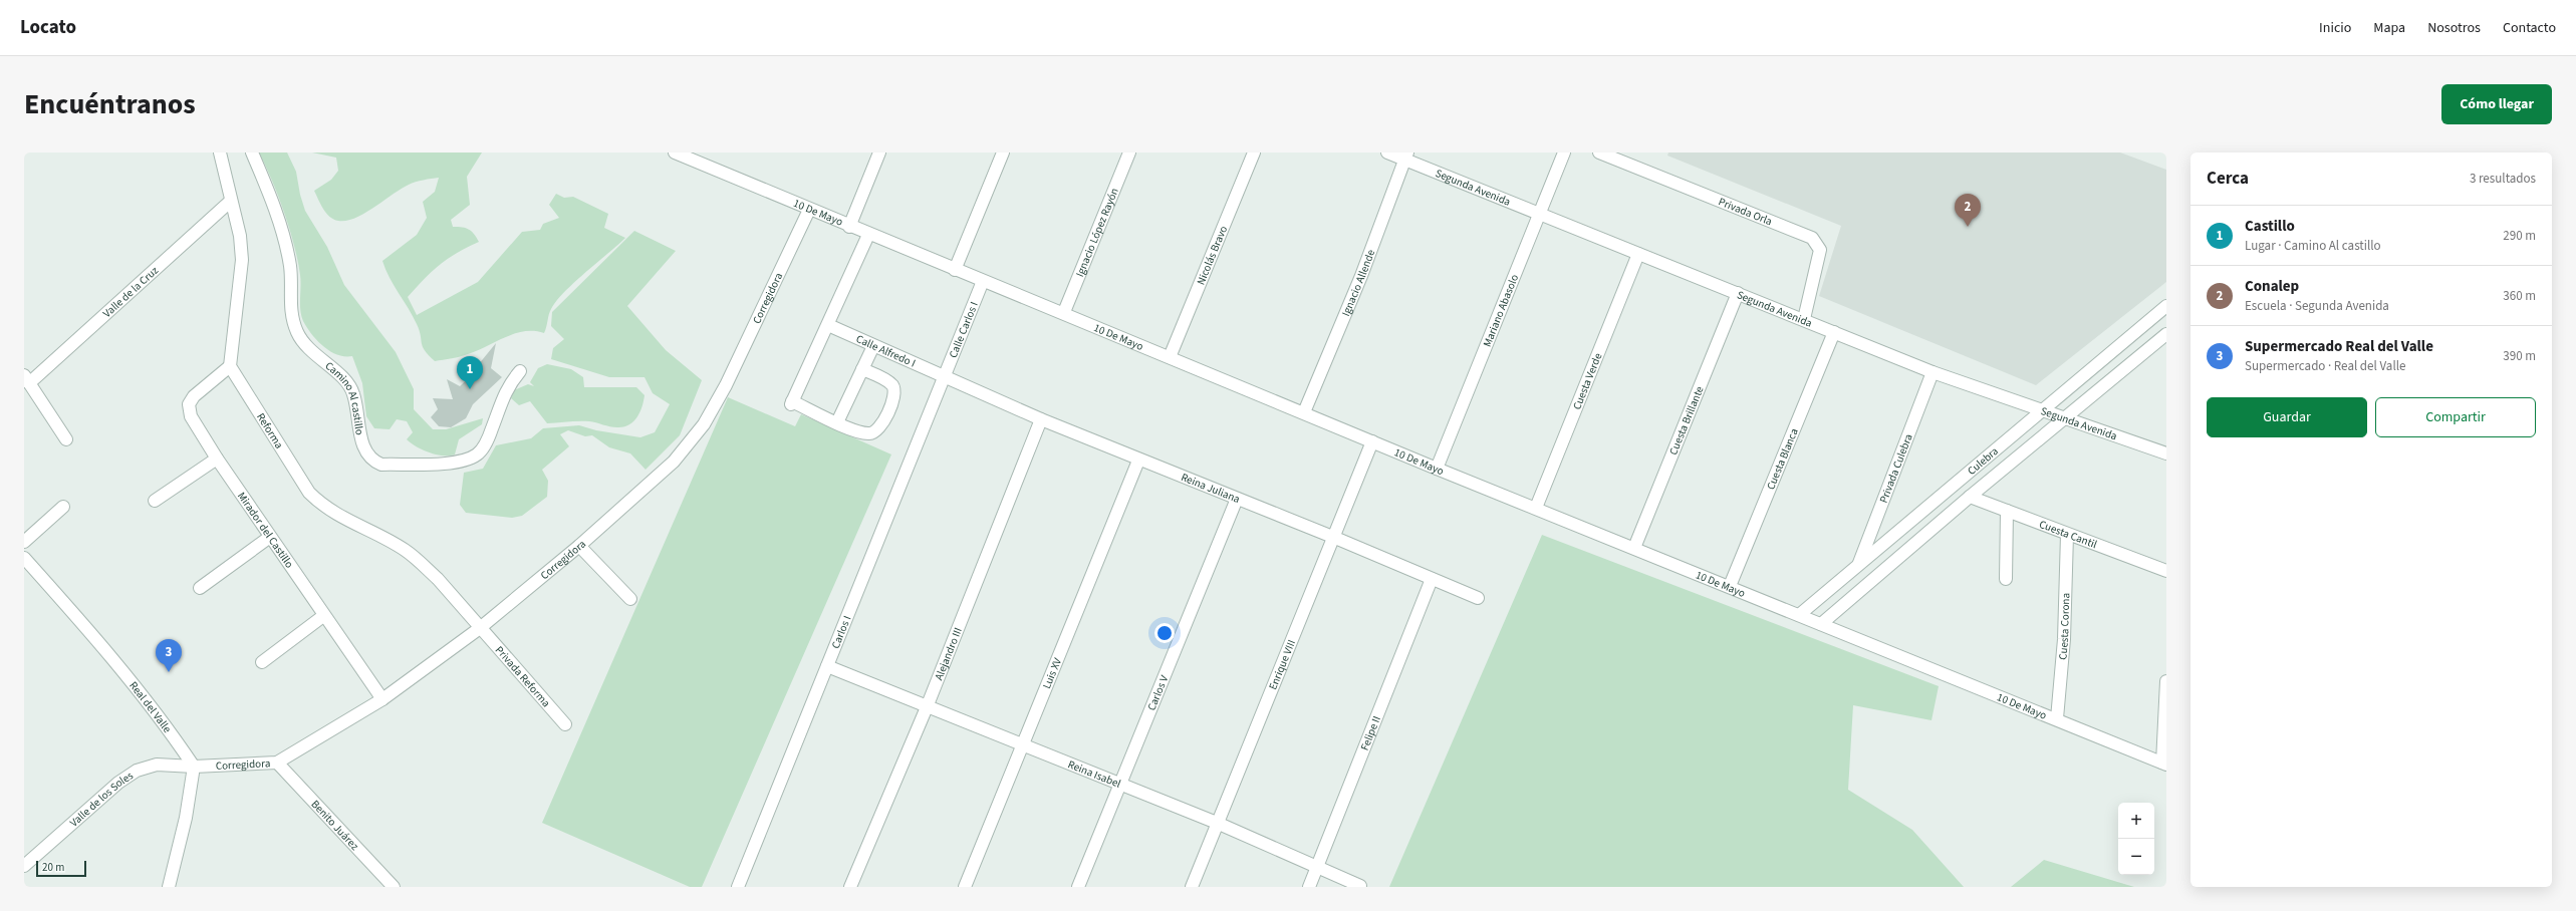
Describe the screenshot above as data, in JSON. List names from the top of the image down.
{
  "streets": {
    "street": [
      "Segunda Avenida",
      "Privada Orla",
      "10 De Mayo",
      "Ignacio López Rayón",
      "Nicolás Bravo",
      "Ignacio Allende",
      "Valle de la Cruz",
      "Corregidora",
      "Mariano Abasolo",
      "Calle Carlos I",
      "Calle Alfredo I",
      "Cuesta Verde",
      "Camino Al castillo",
      "Cuesta Brillante",
      "Reforma",
      "Cuesta Blanca",
      "Culebra",
      "Privada Culebra",
      "Reina Juliana",
      "Mirador del Castillo",
      "Cuesta Cantil",
      "Cuesta Corona",
      "Carlos I",
      "Alejandro III",
      "Enrique VIII",
      "Luis XV",
      "Privada Reforma",
      "Carlos V",
      "Real del Valle",
      "Felipe II",
      "Reina Isabel",
      "Valle de los Soles",
      "Benito Juárez"
    ]
  },
  "crossings": [
    ["Segunda Avenida", "Privada Orla"],
    ["Segunda Avenida", "Ignacio Allende"],
    ["Segunda Avenida", "Mariano Abasolo"],
    ["Segunda Avenida", "Cuesta Verde"],
    ["Segunda Avenida", "Cuesta Brillante"],
    ["Segunda Avenida", "Cuesta Blanca"],
    ["Segunda Avenida", "Culebra"],
    ["Segunda Avenida", "Privada Culebra"],
    ["10 De Mayo", "Ignacio López Rayón"],
    ["10 De Mayo", "Nicolás Bravo"],
    ["10 De Mayo", "Ignacio Allende"],
    ["10 De Mayo", "Corregidora"],
    ["10 De Mayo", "Mariano Abasolo"],
    ["10 De Mayo", "Calle Carlos I"],
    ["10 De Mayo", "Cuesta Verde"],
    ["10 De Mayo", "Cuesta Brillante"],
    ["10 De Mayo", "Cuesta Blanca"],
    ["10 De Mayo", "Culebra"],
    ["10 De Mayo", "Cuesta Corona"],
    ["10 De Mayo", "Enrique VIII"],
    ["Corregidora", "Reforma"],
    ["Corregidora", "Mirador del Castillo"],
    ["Corregidora", "Privada Reforma"],
    ["Corregidora", "Real del Valle"],
    ["Corregidora", "Valle de los Soles"],
    ["Corregidora", "Benito Juárez"],
    ["Calle Carlos I", "Calle Alfredo I"],
    ["Calle Carlos I", "Reina Juliana"],
    ["Calle Carlos I", "Carlos I"],
    ["Calle Alfredo I", "Reina Juliana"],
    ["Calle Alfredo I", "Carlos I"],
    ["Reforma", "Mirador del Castillo"],
    ["Reforma", "Privada Reforma"],
    ["Culebra", "Privada Culebra"],
    ["Culebra", "Cuesta Cantil"],
    ["Reina Juliana", "Carlos I"],
    ["Reina Juliana", "Alejandro III"],
    ["Reina Juliana", "Enrique VIII"],
    ["Reina Juliana", "Luis XV"],
    ["Reina Juliana", "Carlos V"],
    ["Reina Juliana", "Felipe II"],
    ["Cuesta Cantil", "Cuesta Corona"],
    ["Carlos I", "Reina Isabel"],
    ["Alejandro III", "Reina Isabel"],
    ["Enrique VIII", "Reina Isabel"],
    ["Luis XV", "Reina Isabel"],
    ["Carlos V", "Reina Isabel"],
    ["Real del Valle", "Valle de los Soles"],
    ["Felipe II", "Reina Isabel"]
  ],
  "scale_bar": "20 m",
  "page": {
    "header": "Locato",
    "nav": [
      "Inicio",
      "Mapa",
      "Nosotros",
      "Contacto"
    ],
    "title": "Encuéntranos",
    "buttons": [
      "Cómo llegar",
      ["Guardar", "Compartir"]
    ],
    "heading": ["Cerca", "3 resultados"],
    "pins": ["2", "1", "3"],
    "list": [
      {
        "mark": "1",
        "name": "Castillo",
        "note": "Lugar · Camino Al castillo",
        "value": "290 m"
      },
      {
        "mark": "2",
        "name": "Conalep",
        "note": "Escuela · Segunda Avenida",
        "value": "360 m"
      },
      {
        "mark": "3",
        "name": "Supermercado Real del Valle",
        "note": "Supermercado · Real del Valle",
        "value": "390 m"
      }
    ],
    "map_buttons": ["+", "−"],
    "scale": "20 m"
  }
}
